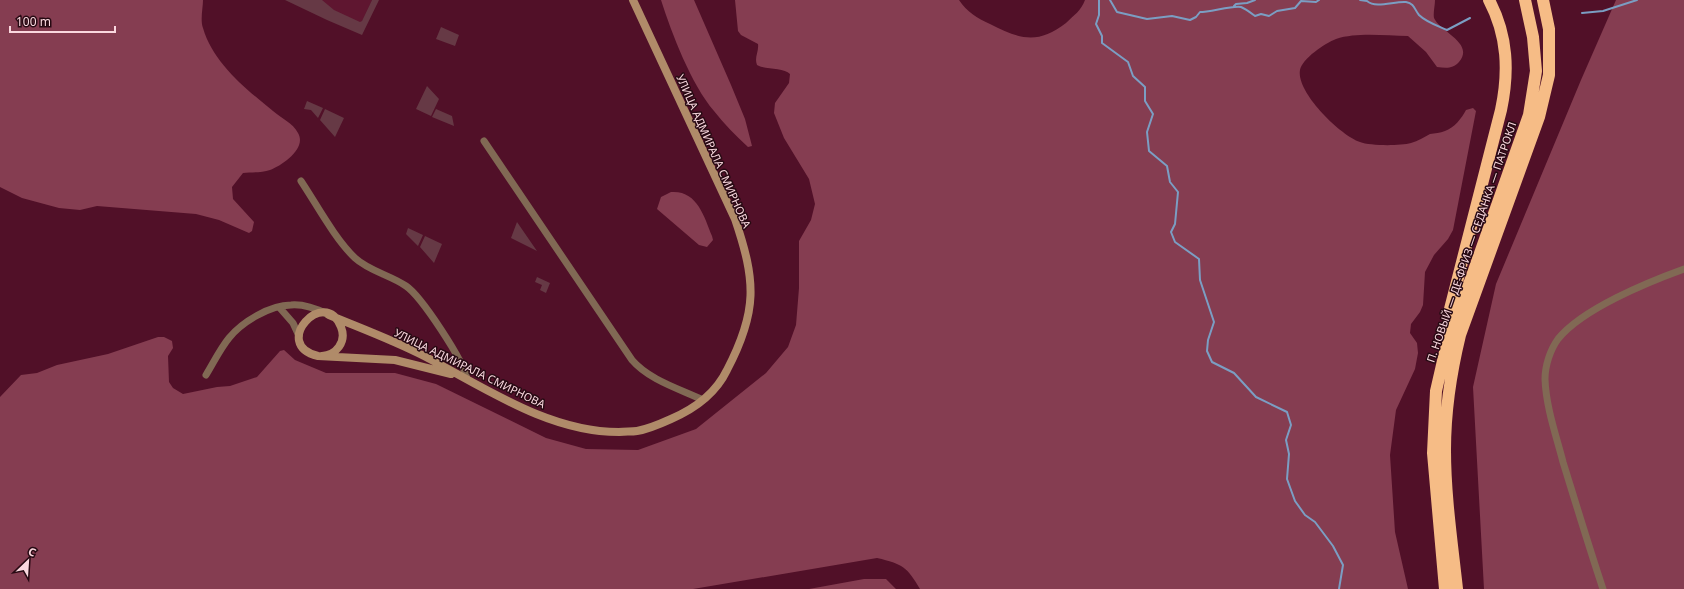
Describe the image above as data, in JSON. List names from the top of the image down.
{
  "streets": {
    "highway": ["П. НОВЫЙ — ДЕ-ФРИЗ — СЕДАНКА — ПАТРОКЛ"],
    "street": ["УЛИЦА АДМИРАЛА СМИРНОВА"]
  },
  "scale_bar": "100 m",
  "north": "top right"
}
